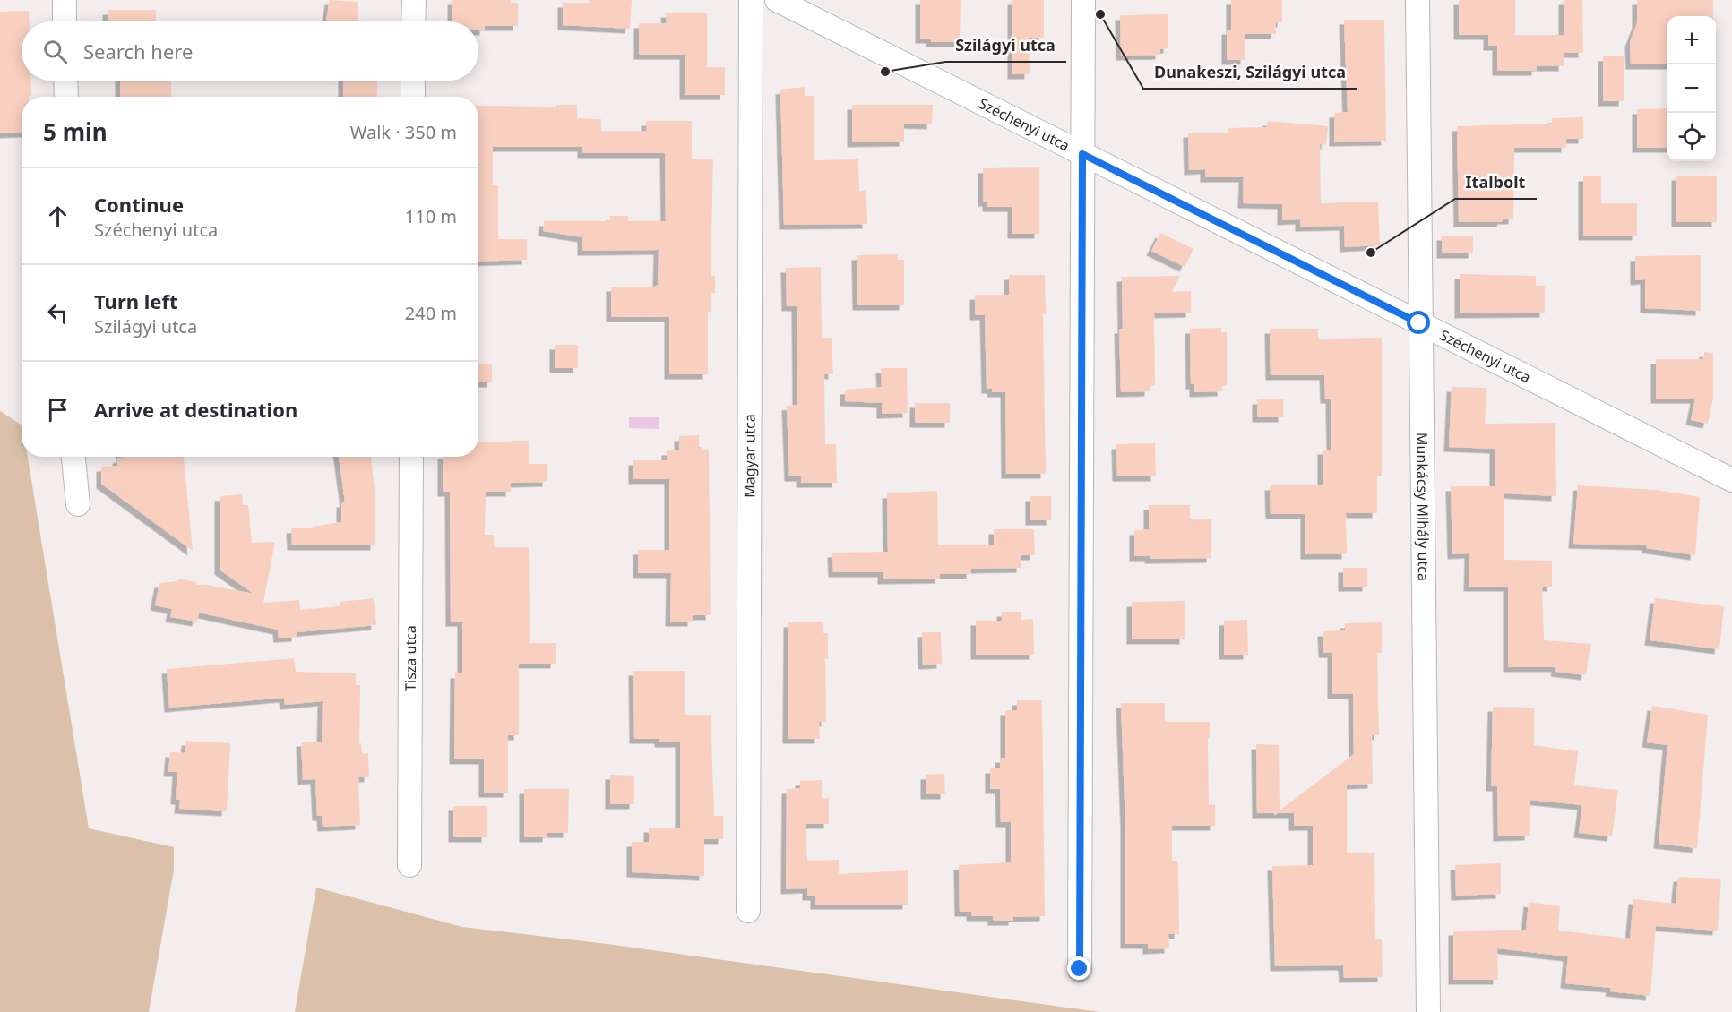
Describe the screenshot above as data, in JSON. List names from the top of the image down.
{
  "streets": {
    "street": [
      "Széchenyi utca",
      "Magyar utca",
      "Munkácsy Mihály utca",
      "Tisza utca"
    ]
  },
  "crossings": [
    ["Széchenyi utca", "Munkácsy Mihály utca"]
  ],
  "places": ["Dunakeszi, Szilágyi utca", "Szilágyi utca", "Italbolt"],
  "page": {
    "map_buttons": ["+", "−"],
    "search": "Search here",
    "heading": ["5 min", "Walk · 350 m"],
    "list": [
      ["Continue", "Széchenyi utca", "110 m"],
      ["Turn left", "Szilágyi utca", "240 m"],
      "Arrive at destination"
    ]
  }
}
